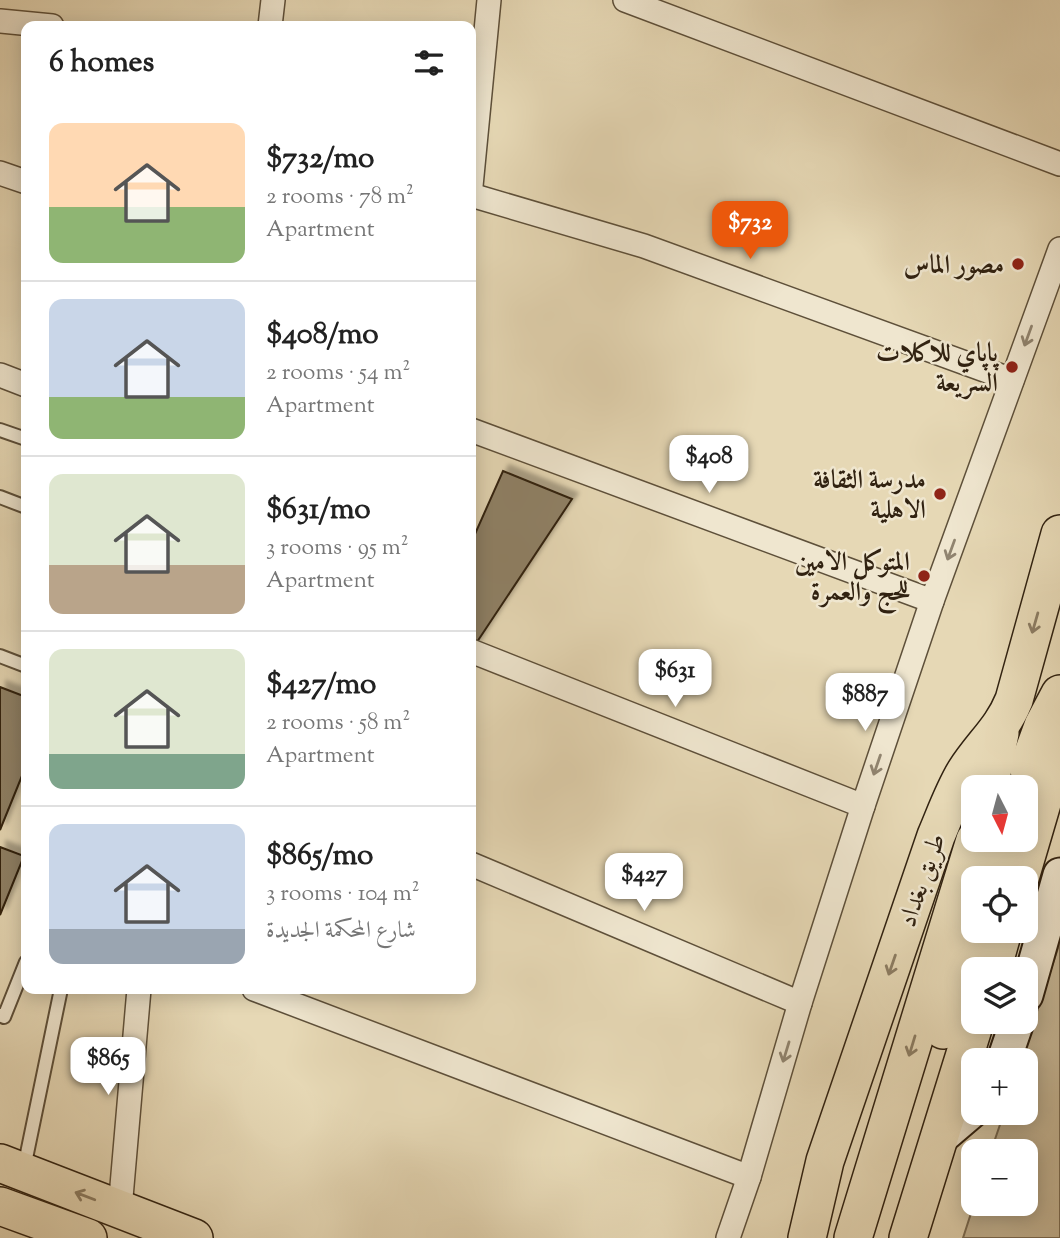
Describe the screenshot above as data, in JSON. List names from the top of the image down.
{
  "streets": {
    "main road": ["طريق بغداد"]
  },
  "places": [
    "مصور الماس",
    "پاپاي للاكلات السريعة",
    "مدرسة الثقافة الاهلية",
    "المتوكل الامين للحج والعمرة"
  ],
  "north": "bottom",
  "page": {
    "heading": "6 homes",
    "list": [
      {
        "name": "$732/mo",
        "note": "2 rooms · 78 m² · Apartment"
      },
      {
        "name": "$408/mo",
        "note": "2 rooms · 54 m² · Apartment"
      },
      {
        "name": "$631/mo",
        "note": "3 rooms · 95 m² · Apartment"
      },
      {
        "name": "$427/mo",
        "note": "2 rooms · 58 m² · Apartment"
      },
      {
        "name": "$865/mo",
        "note": "3 rooms · 104 m² · شارع المحكمة الجديدة"
      }
    ],
    "price": [
      "$732",
      "$408",
      "$631",
      "$887",
      "$427",
      "$865"
    ],
    "map_buttons": ["+", "−"]
  }
}
